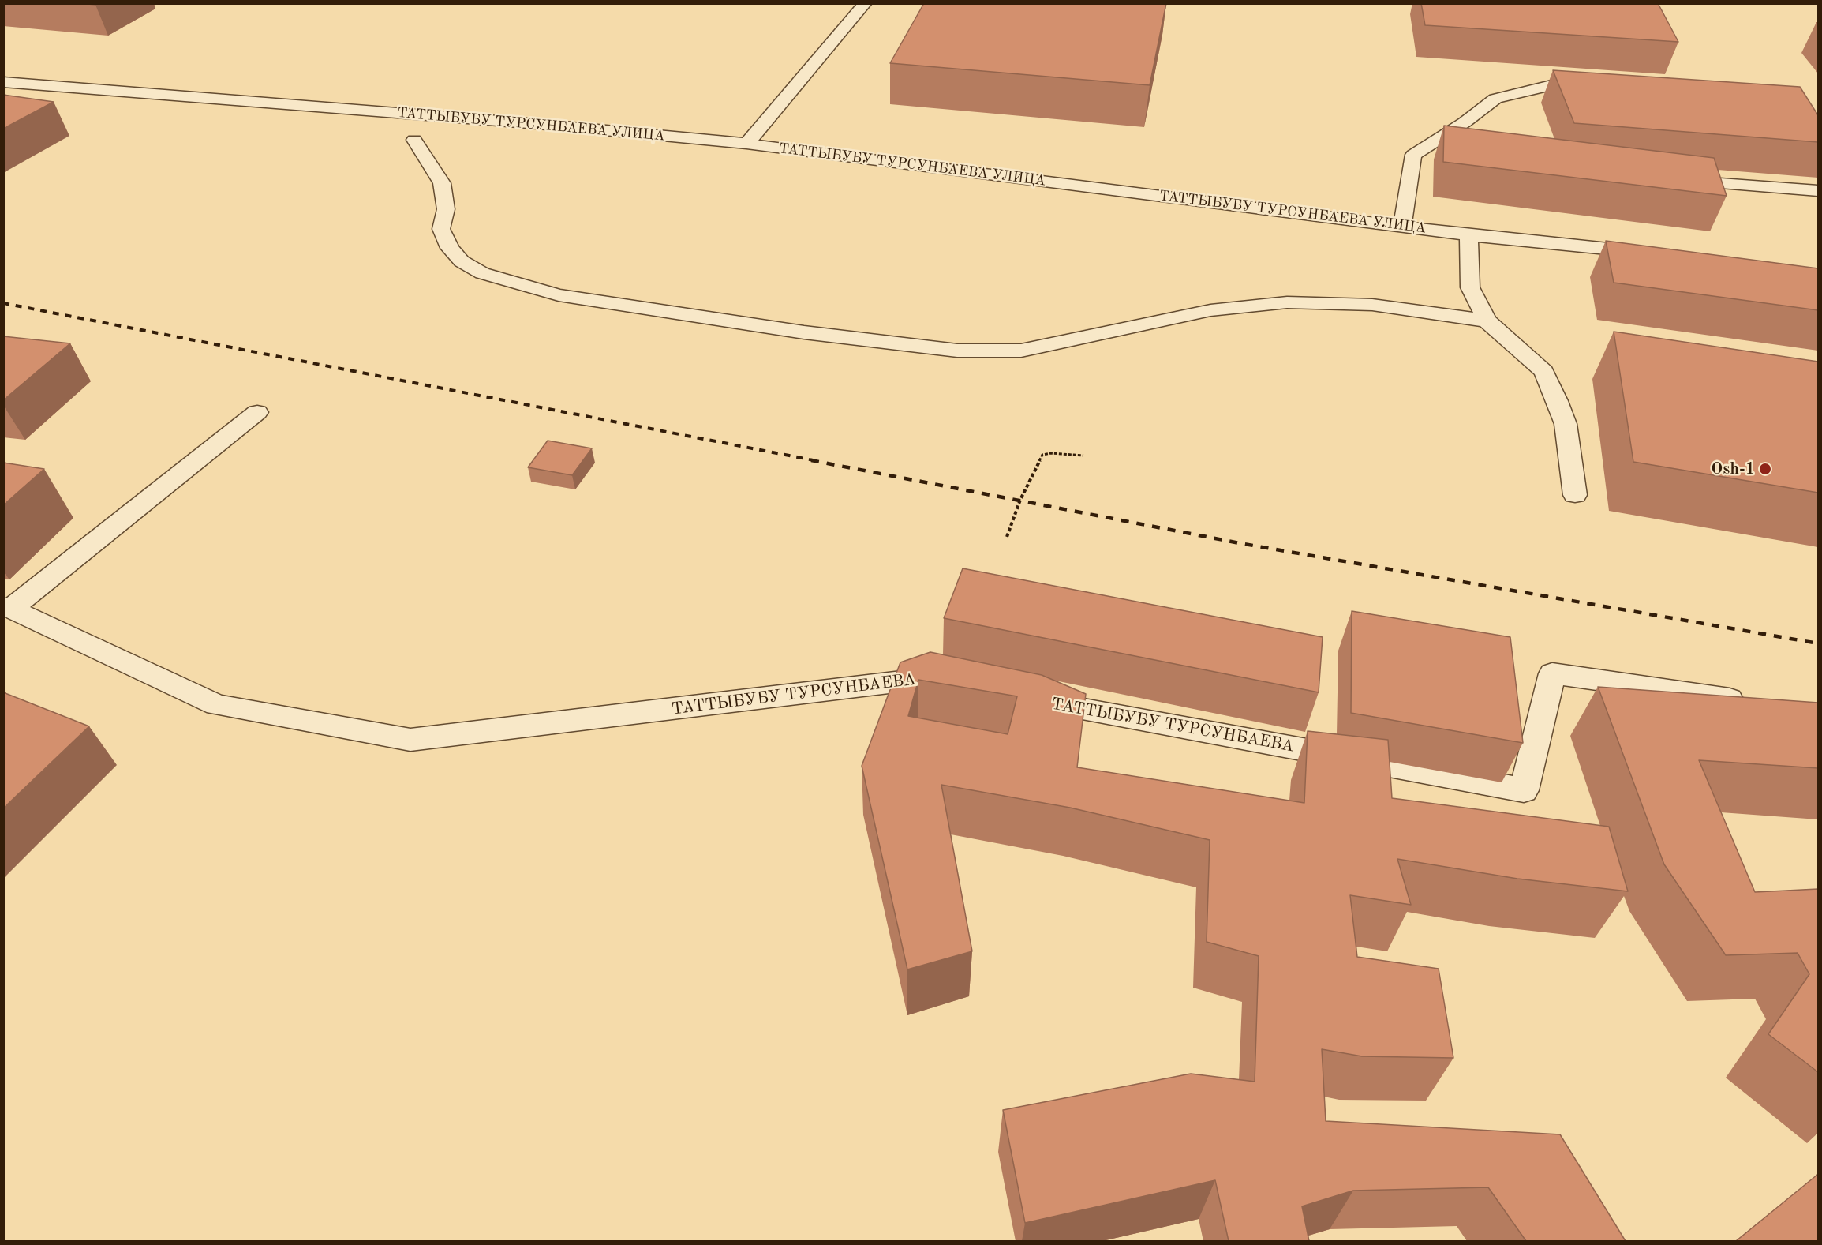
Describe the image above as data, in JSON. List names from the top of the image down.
{
  "streets": {
    "street": ["ТАТТЫБУБУ ТУРСУНБАЕВА УЛИЦА", "ТАТТЫБУБУ ТУРСУНБАЕВА"]
  },
  "places": ["Osh-1"]
}
